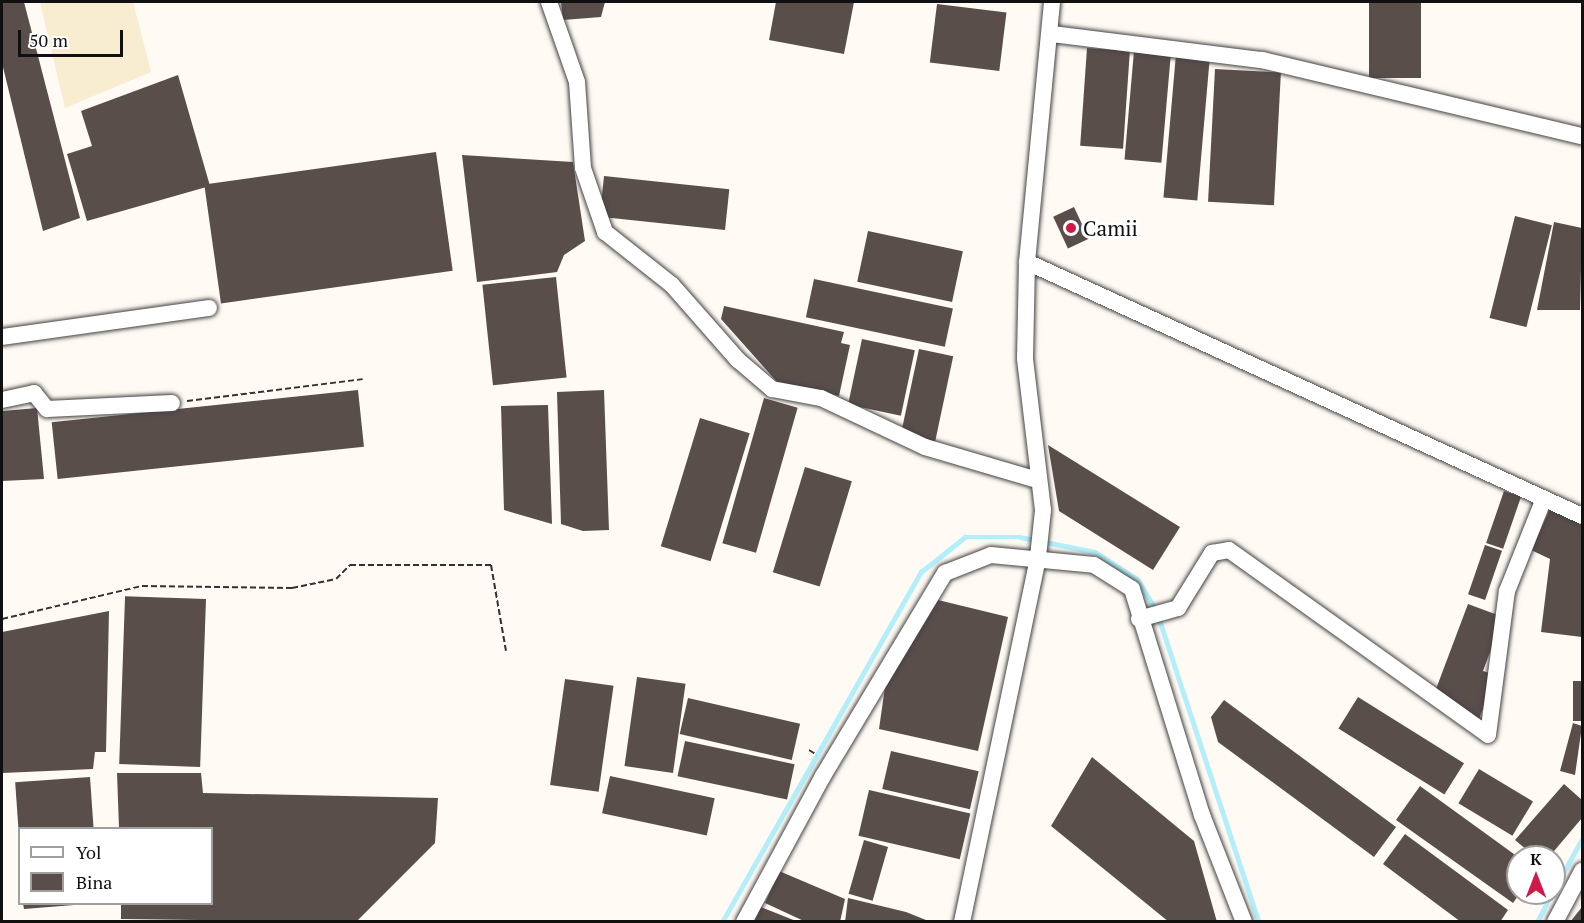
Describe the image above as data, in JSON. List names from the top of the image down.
{
  "places": ["Camii"],
  "legend": ["Yol", "Bina"],
  "scale_bar": "50 m",
  "north": "top"
}
